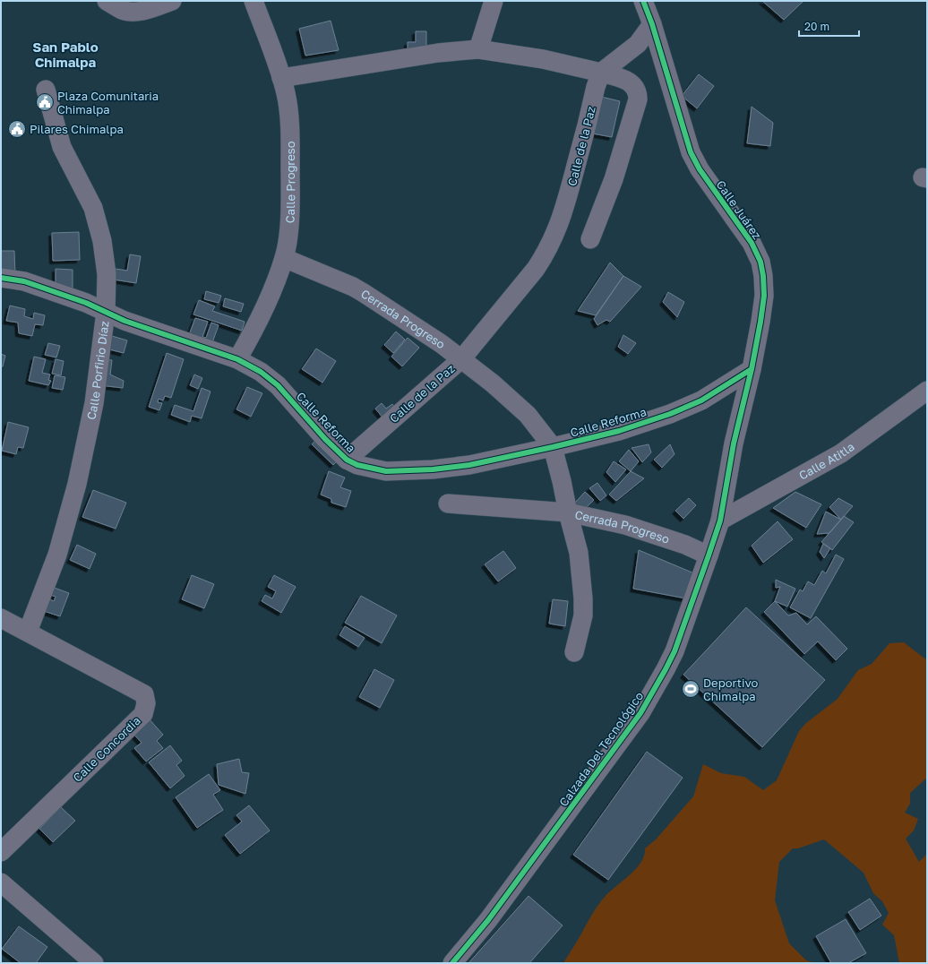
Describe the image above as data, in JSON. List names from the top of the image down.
{
  "streets": {
    "street": [
      "Calle de la Paz",
      "Calle Progreso",
      "Calle Juárez",
      "Cerrada Progreso",
      "Calle Porfirio Díaz",
      "Calle Reforma",
      "Calle Atitla",
      "Calle Concordia",
      "Calzada Del Tecnológico"
    ]
  },
  "crossings": [
    ["Calle de la Paz", "Cerrada Progreso"],
    ["Calle de la Paz", "Calle Reforma"],
    ["Calle Progreso", "Cerrada Progreso"],
    ["Calle Progreso", "Calle Reforma"],
    ["Calle Juárez", "Calle Reforma"],
    ["Calle Juárez", "Calle Atitla"],
    ["Calle Juárez", "Calzada Del Tecnológico"],
    ["Cerrada Progreso", "Calle Reforma"],
    ["Cerrada Progreso", "Calzada Del Tecnológico"],
    ["Calle Porfirio Díaz", "Calle Reforma"],
    ["Calle Porfirio Díaz", "Calle Concordia"],
    ["Calle Atitla", "Calzada Del Tecnológico"]
  ],
  "districts": ["San Pablo Chimalpa"],
  "places": {
    "public building": ["Plaza Comunitaria Chimalpa", "Pilares Chimalpa"],
    "sports": ["Deportivo Chimalpa"]
  },
  "scale_bar": "20 m"
}
